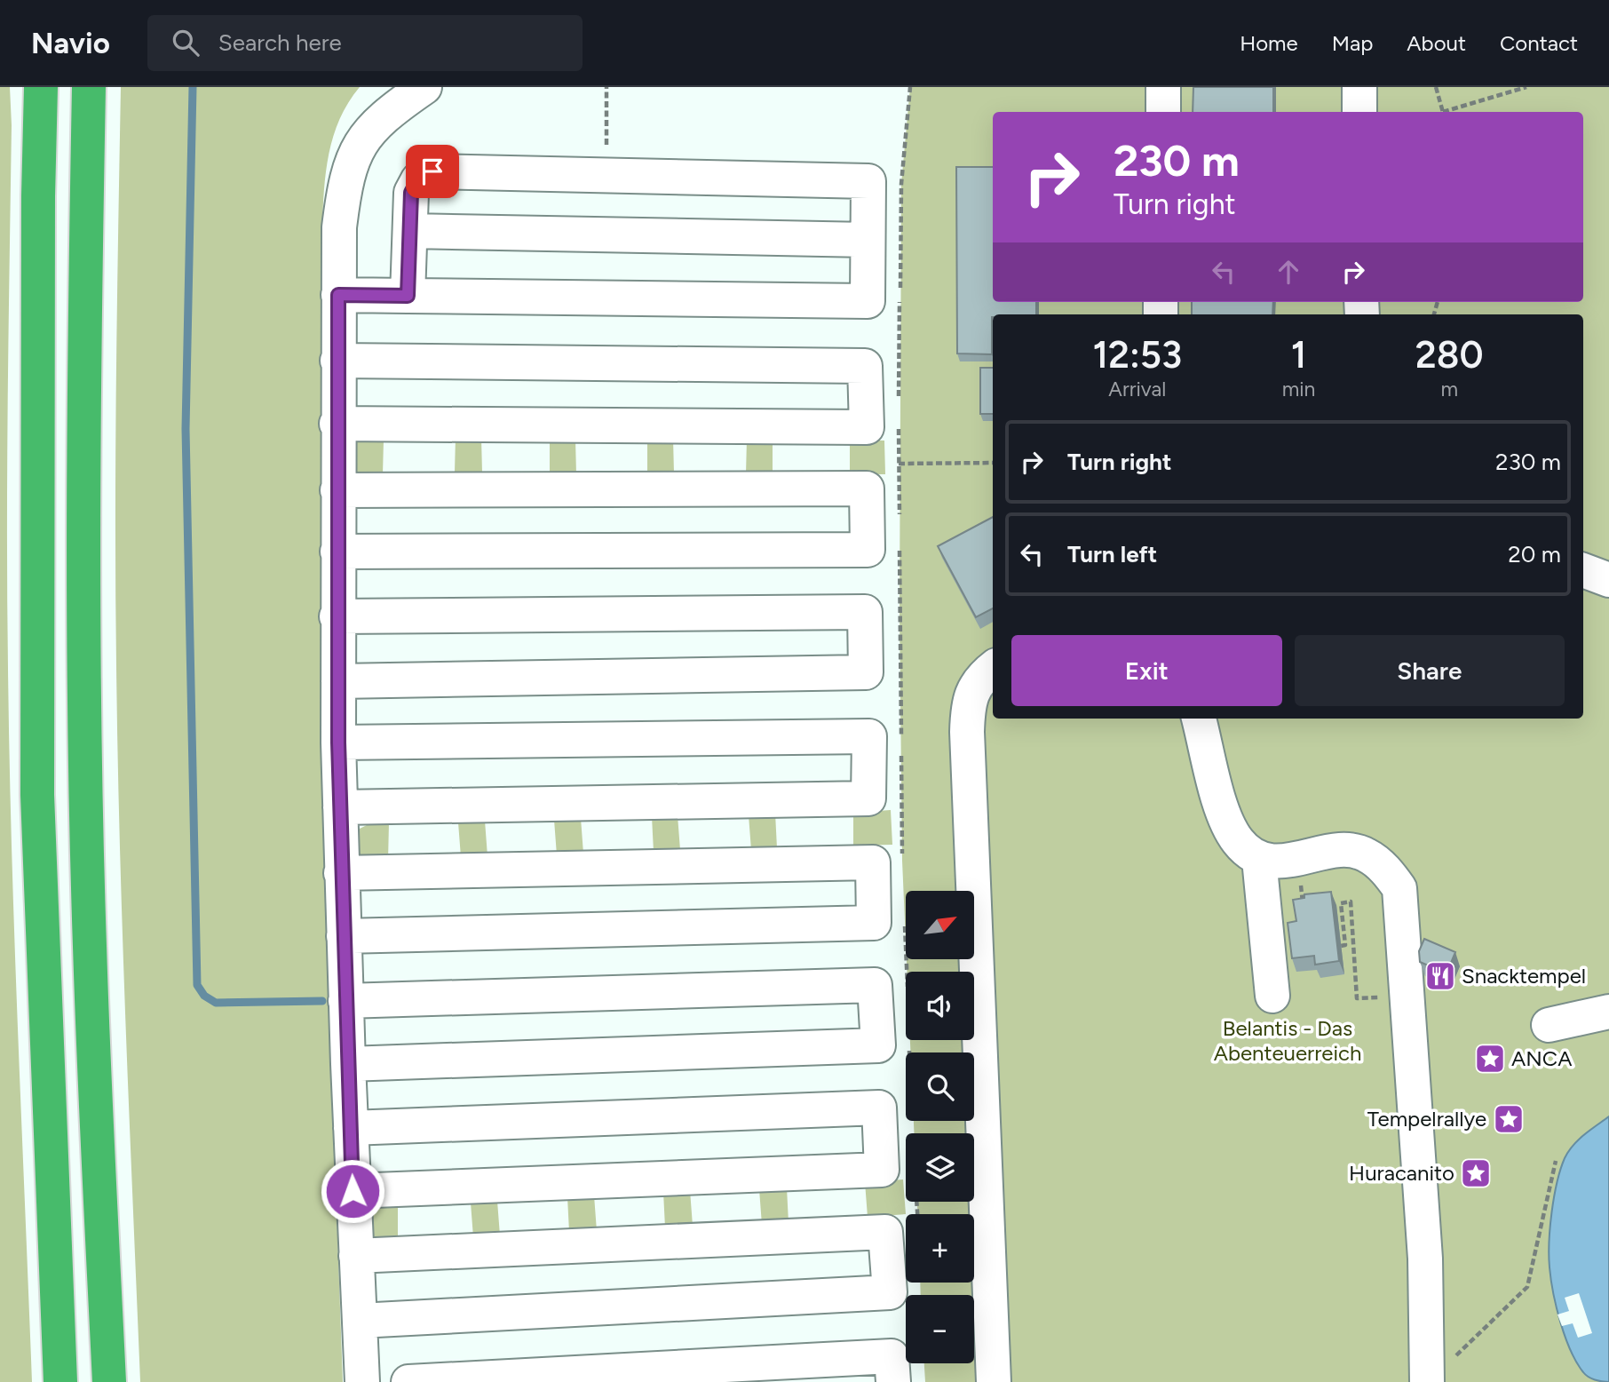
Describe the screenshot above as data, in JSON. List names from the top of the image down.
{
  "parks": ["Belantis - Das Abenteuerreich"],
  "places": {
    "restaurant": ["Snacktempel"],
    "place": ["ANCA", "Tempelrallye", "Huracanito"]
  },
  "north": "top right",
  "page": {
    "header": "Navio",
    "search": "Search here",
    "nav": [
      "Home",
      "Map",
      "About",
      "Contact"
    ],
    "turn": ["230 m", "Turn right"],
    "eta": [
      "12:53",
      "Arrival",
      "1",
      "min",
      "280",
      "m"
    ],
    "list": [
      {
        "name": "Turn right",
        "value": "230 m"
      },
      {
        "name": "Turn left",
        "value": "20 m"
      }
    ],
    "buttons": ["Exit", "Share"],
    "map_buttons": ["+", "−"]
  }
}
